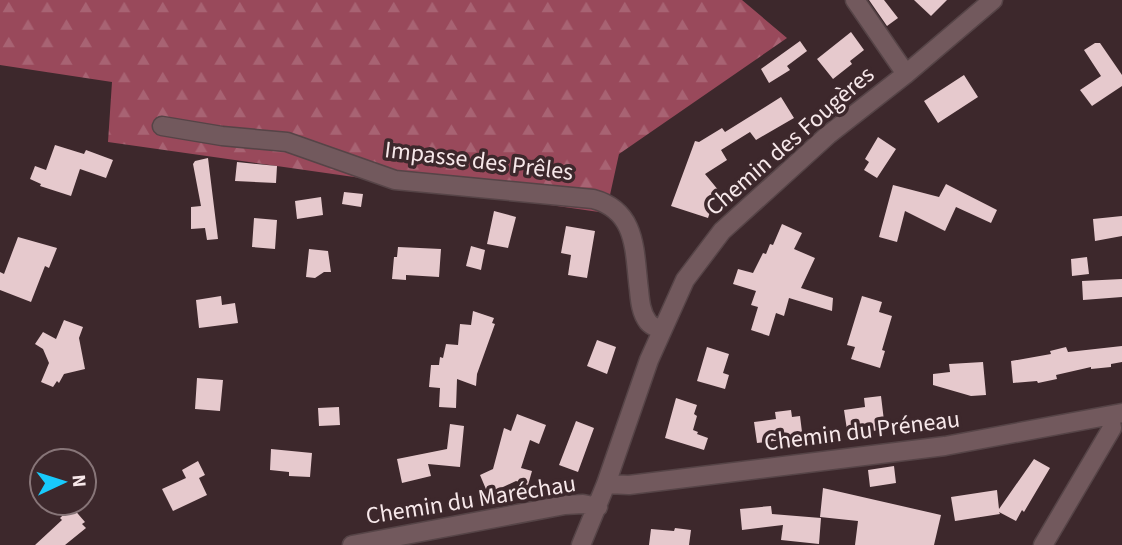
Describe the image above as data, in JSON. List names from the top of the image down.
{
  "streets": {
    "street": [
      "Chemin des Fougères",
      "Impasse des Prêles",
      "Chemin du Préneau",
      "Chemin du Maréchau"
    ]
  },
  "crossings": [
    ["Chemin des Fougères", "Impasse des Prêles"],
    ["Chemin des Fougères", "Chemin du Préneau"],
    ["Chemin des Fougères", "Chemin du Maréchau"]
  ],
  "north": "right"
}
